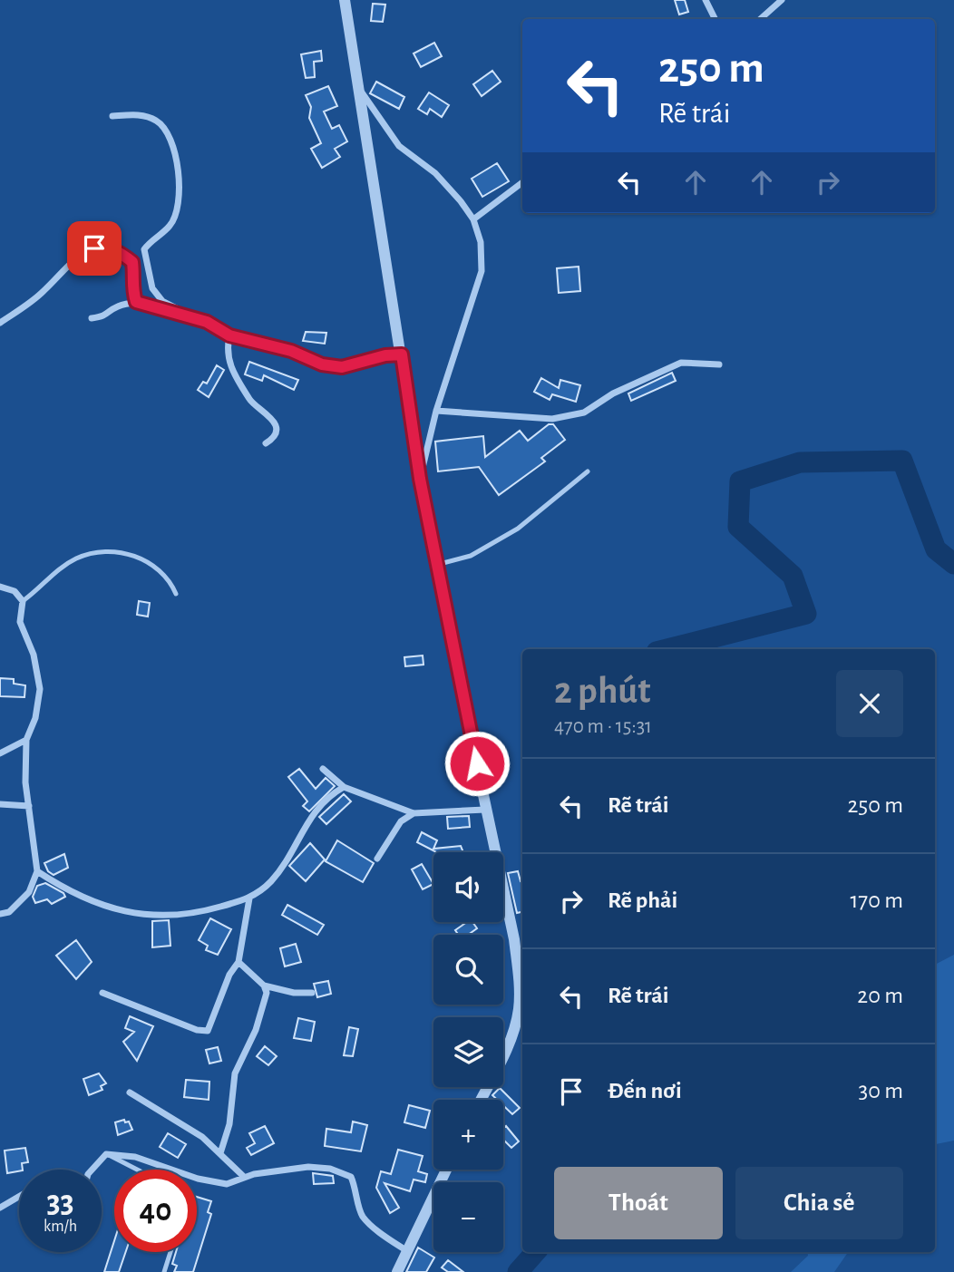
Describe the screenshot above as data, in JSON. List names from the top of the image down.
{
  "page": {
    "turn": ["250 m", "Rẽ trái"],
    "heading": ["2 phút", "470 m · 15:31"],
    "list": [
      {
        "name": "Rẽ trái",
        "value": "250 m"
      },
      {
        "name": "Rẽ phải",
        "value": "170 m"
      },
      {
        "name": "Rẽ trái",
        "value": "20 m"
      },
      {
        "name": "Đến nơi",
        "value": "30 m"
      }
    ],
    "map_buttons": ["+", "−"],
    "buttons": ["Thoát", "Chia sẻ"],
    "speed": "33 km/h",
    "limit": "40"
  }
}
